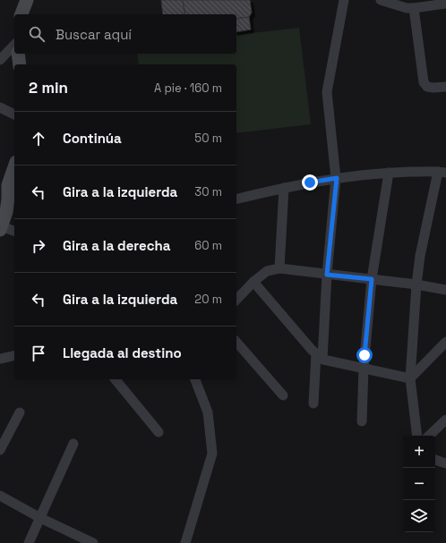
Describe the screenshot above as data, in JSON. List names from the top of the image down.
{
  "page": {
    "search": "Buscar aquí",
    "heading": ["2 min", "A pie · 160 m"],
    "list": [
      ["Continúa", "50 m"],
      ["Gira a la izquierda", "30 m"],
      ["Gira a la derecha", "60 m"],
      ["Gira a la izquierda", "20 m"],
      "Llegada al destino"
    ],
    "map_buttons": ["+", "−"]
  }
}
